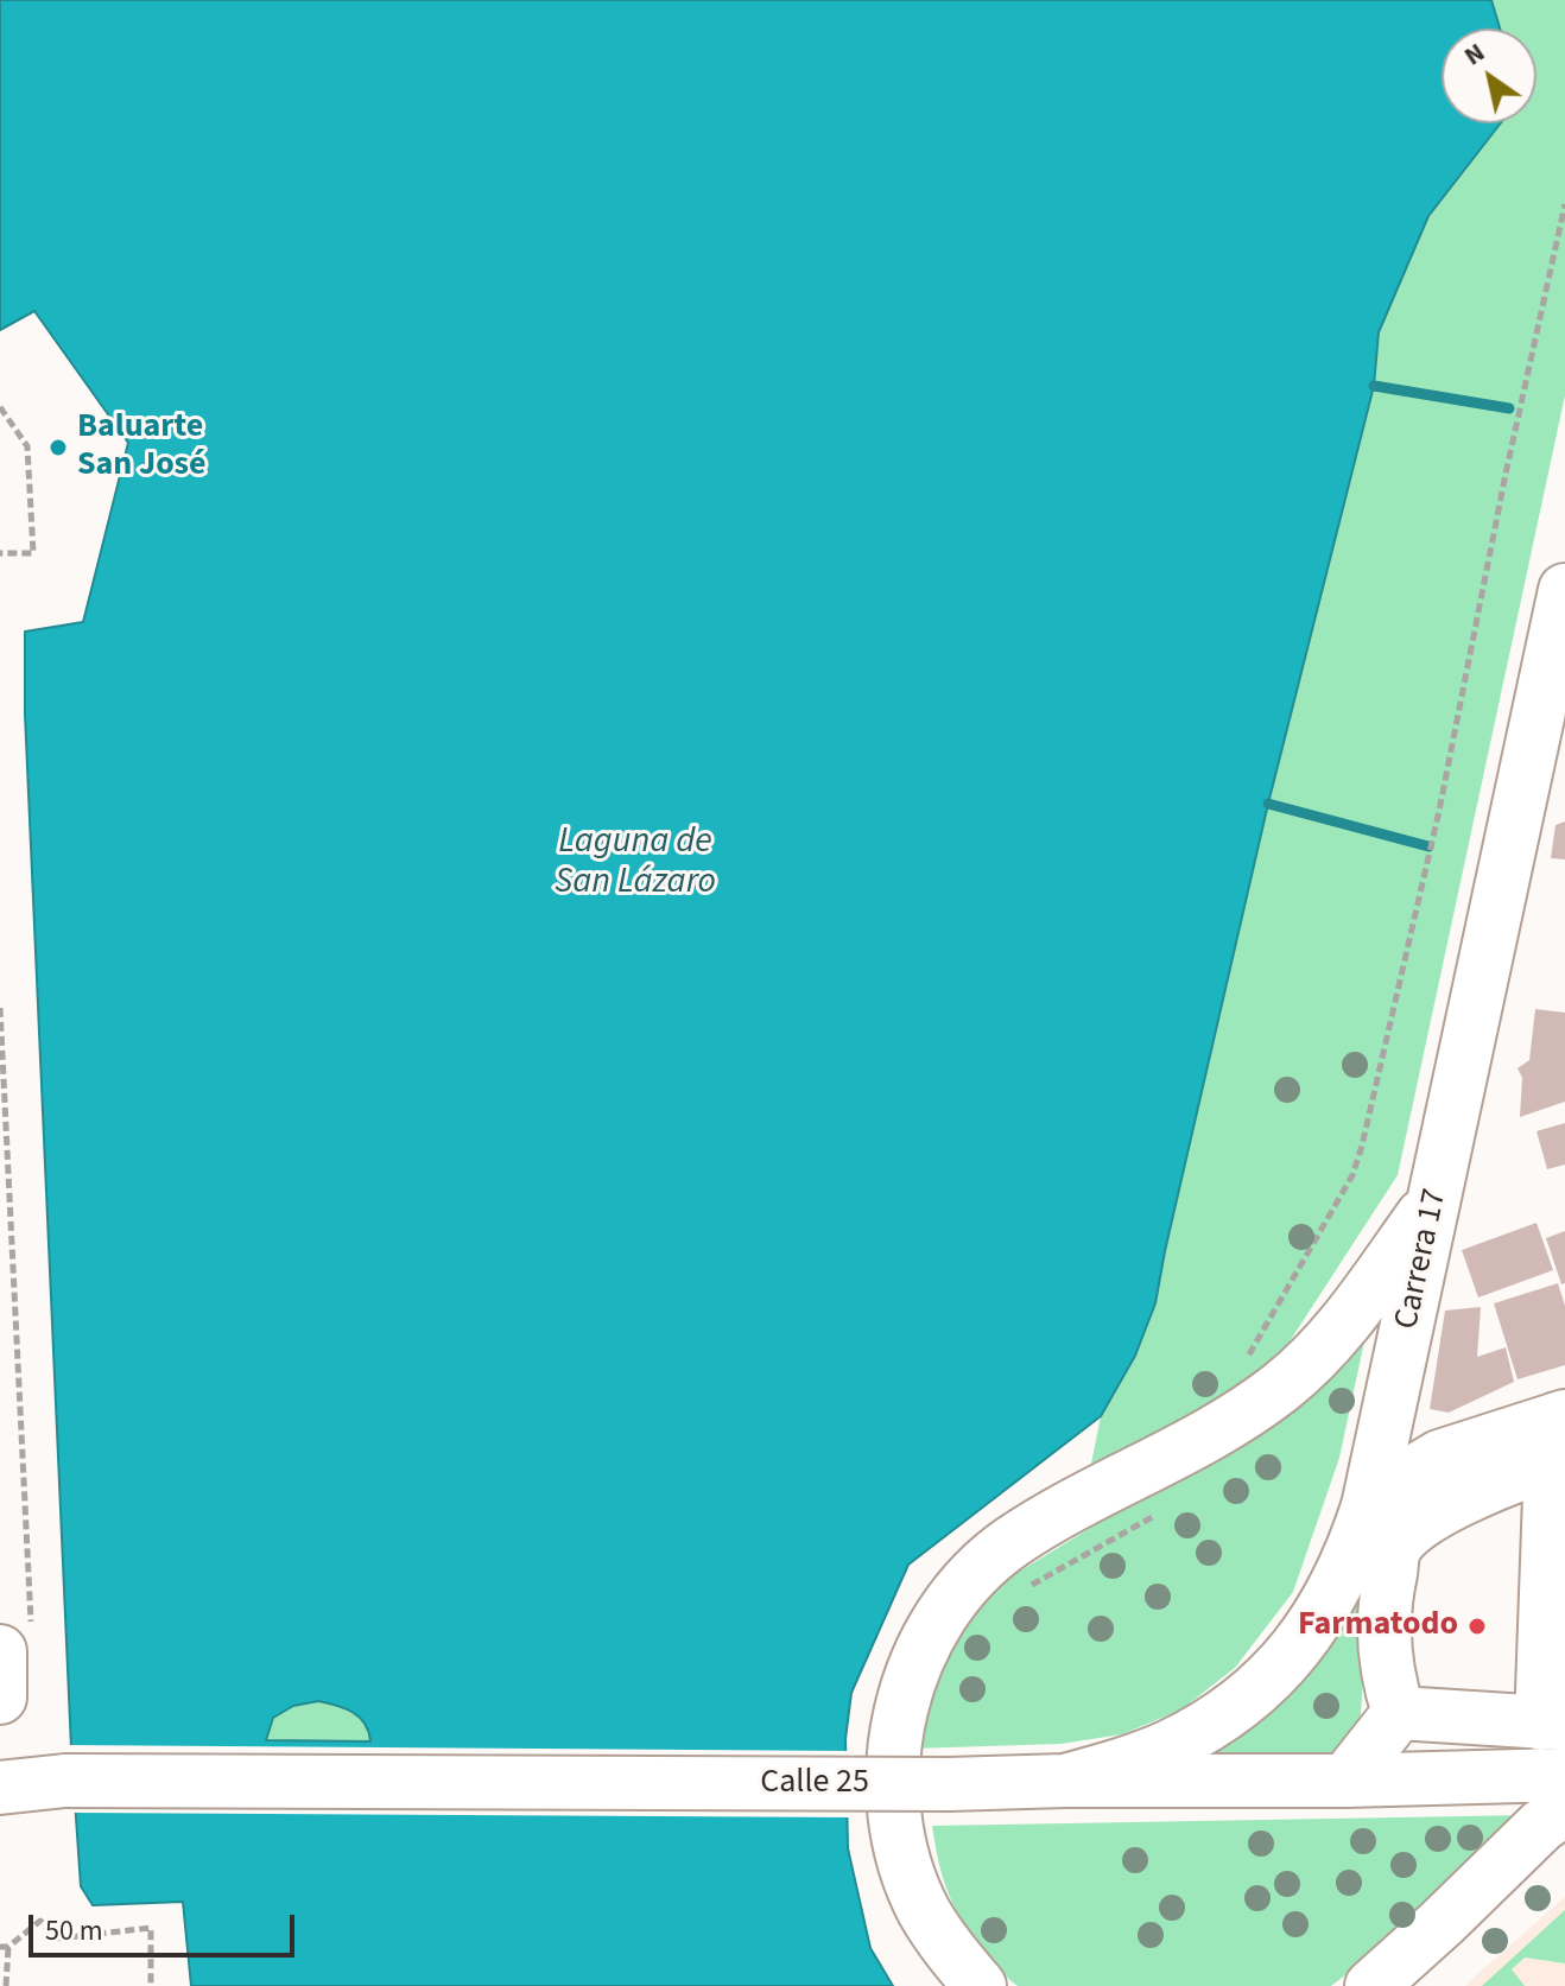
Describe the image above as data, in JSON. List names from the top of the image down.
{
  "streets": {
    "main road": ["Carrera 17", "Calle 25"]
  },
  "crossings": [
    ["Carrera 17", "Calle 25"]
  ],
  "water": ["Laguna de San Lázaro"],
  "places": ["Baluarte San José", "Farmatodo"],
  "scale_bar": "50 m",
  "north": "top left"
}
